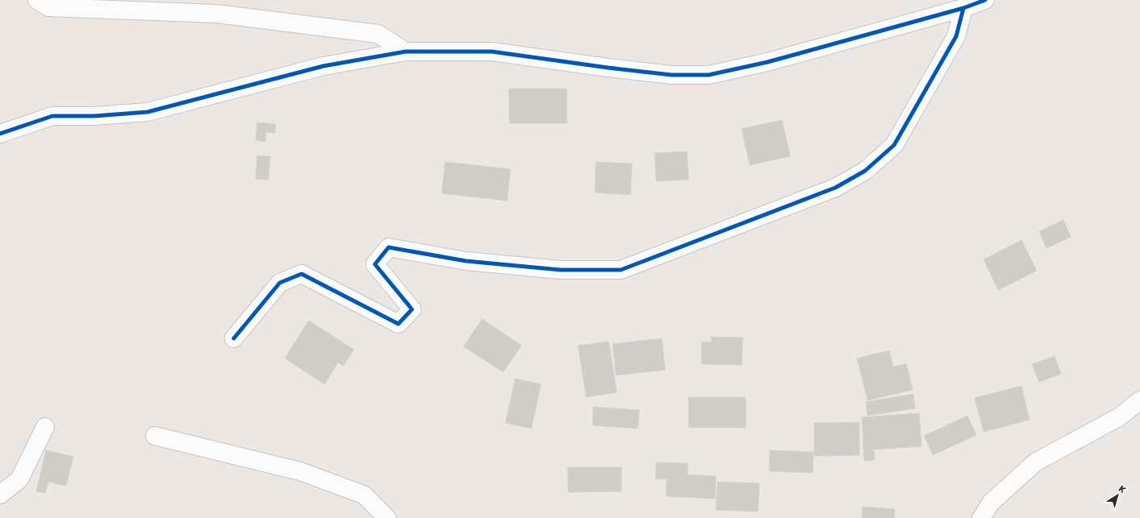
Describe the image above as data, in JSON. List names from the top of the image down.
{
  "north": "top right"
}
